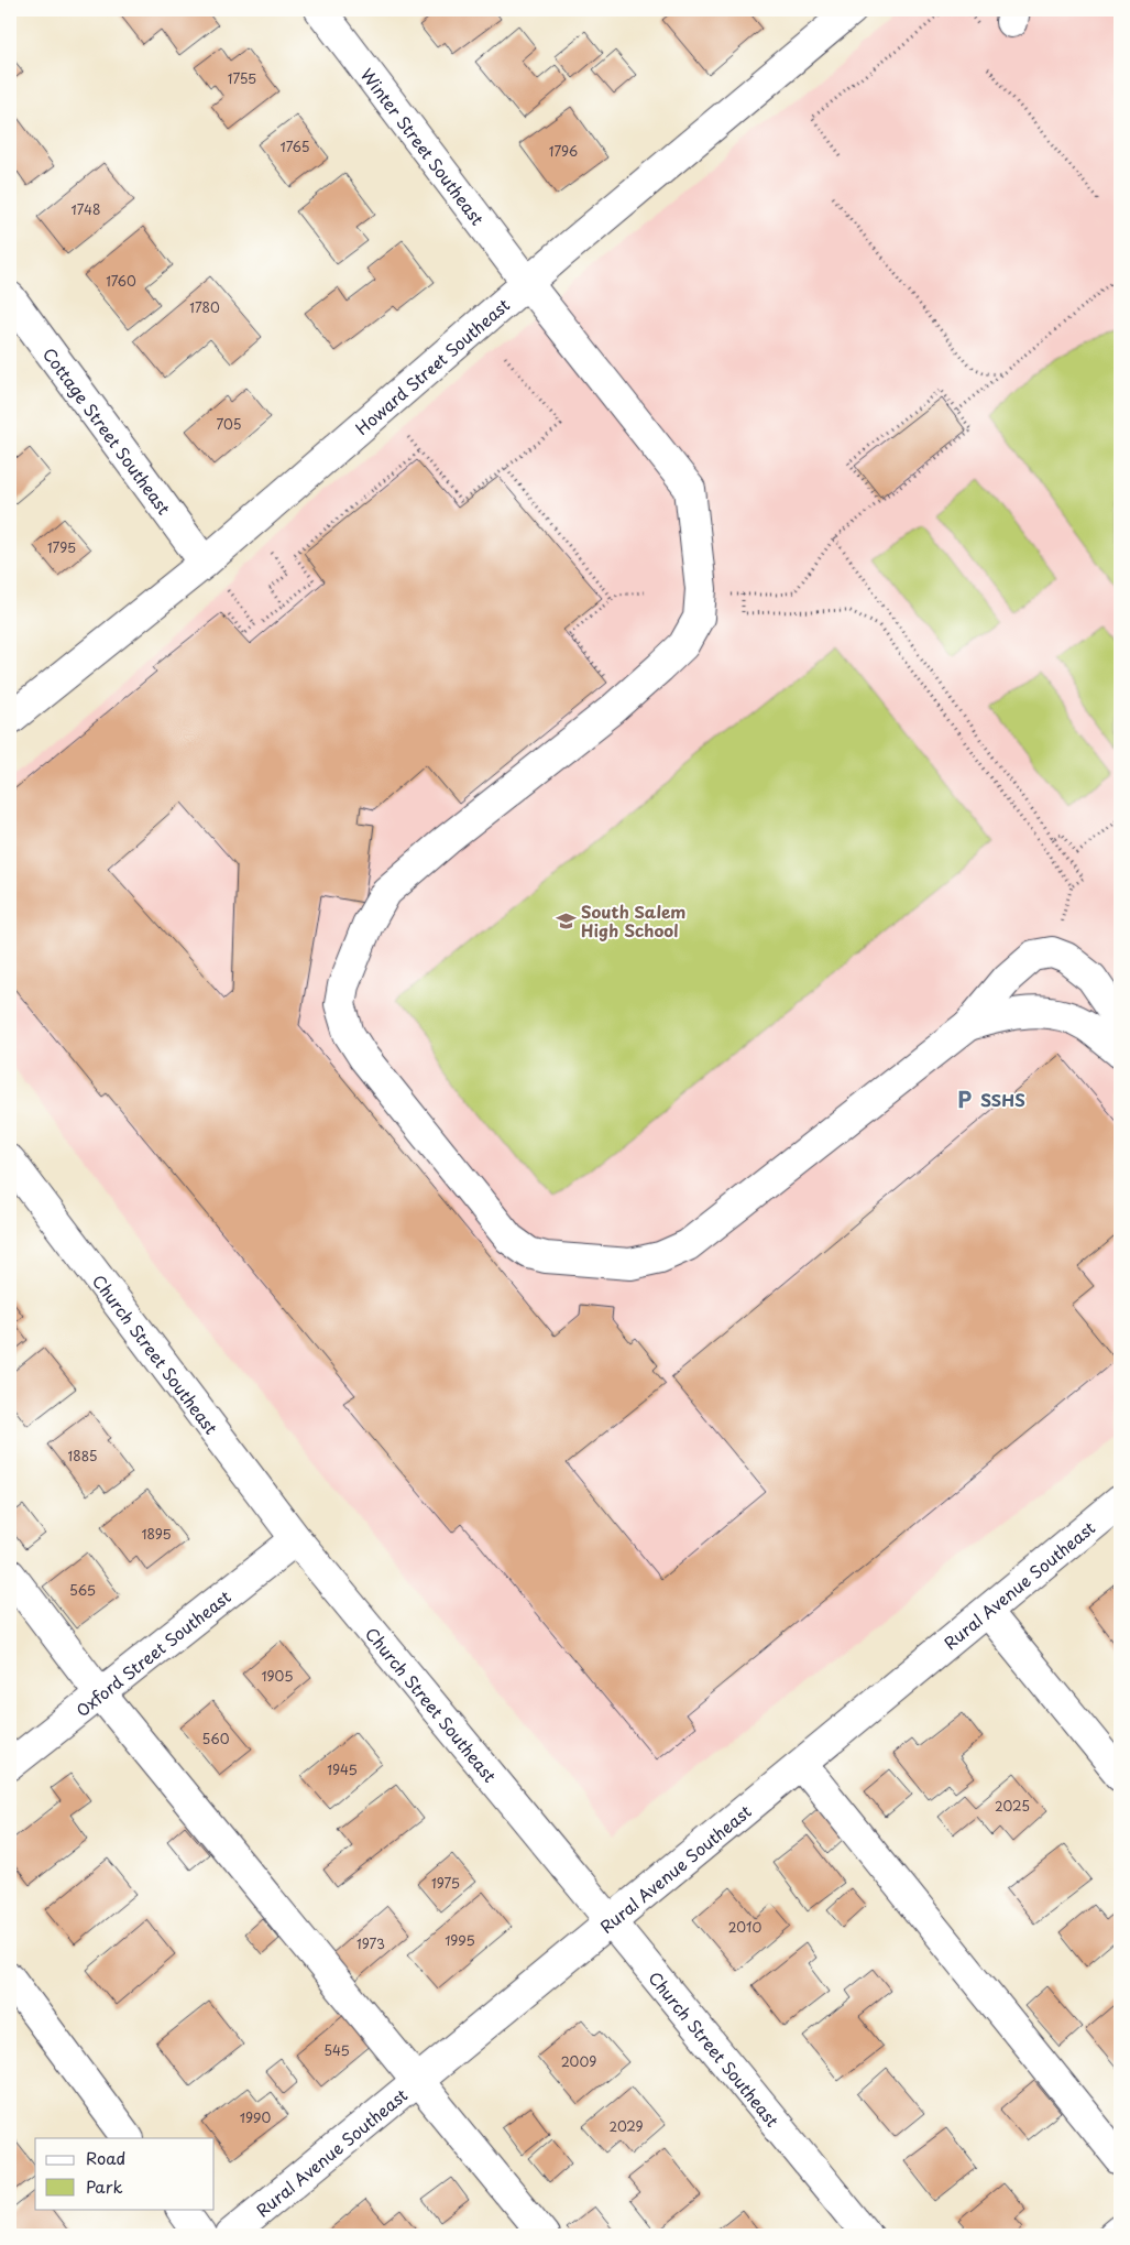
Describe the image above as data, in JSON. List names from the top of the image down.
{
  "streets": {
    "street": [
      "Winter Street Southeast",
      "Howard Street Southeast",
      "Cottage Street Southeast",
      "Church Street Southeast",
      "Rural Avenue Southeast",
      "Oxford Street Southeast"
    ]
  },
  "crossings": [
    ["Winter Street Southeast", "Howard Street Southeast"],
    ["Howard Street Southeast", "Cottage Street Southeast"],
    ["Church Street Southeast", "Rural Avenue Southeast"],
    ["Church Street Southeast", "Oxford Street Southeast"]
  ],
  "places": {
    "school or university": ["South Salem High School"],
    "parking": ["SSHS"]
  },
  "house_numbers": [
    "1755",
    "1765",
    "1796",
    "1748",
    "1760",
    "1780",
    "705",
    "1795",
    "1885",
    "1895",
    "565",
    "1905",
    "560",
    "1945",
    "2025",
    "1975",
    "2010",
    "1995",
    "1973",
    "545",
    "2009",
    "1990",
    "2029"
  ],
  "legend": ["Road", "Park"]
}
